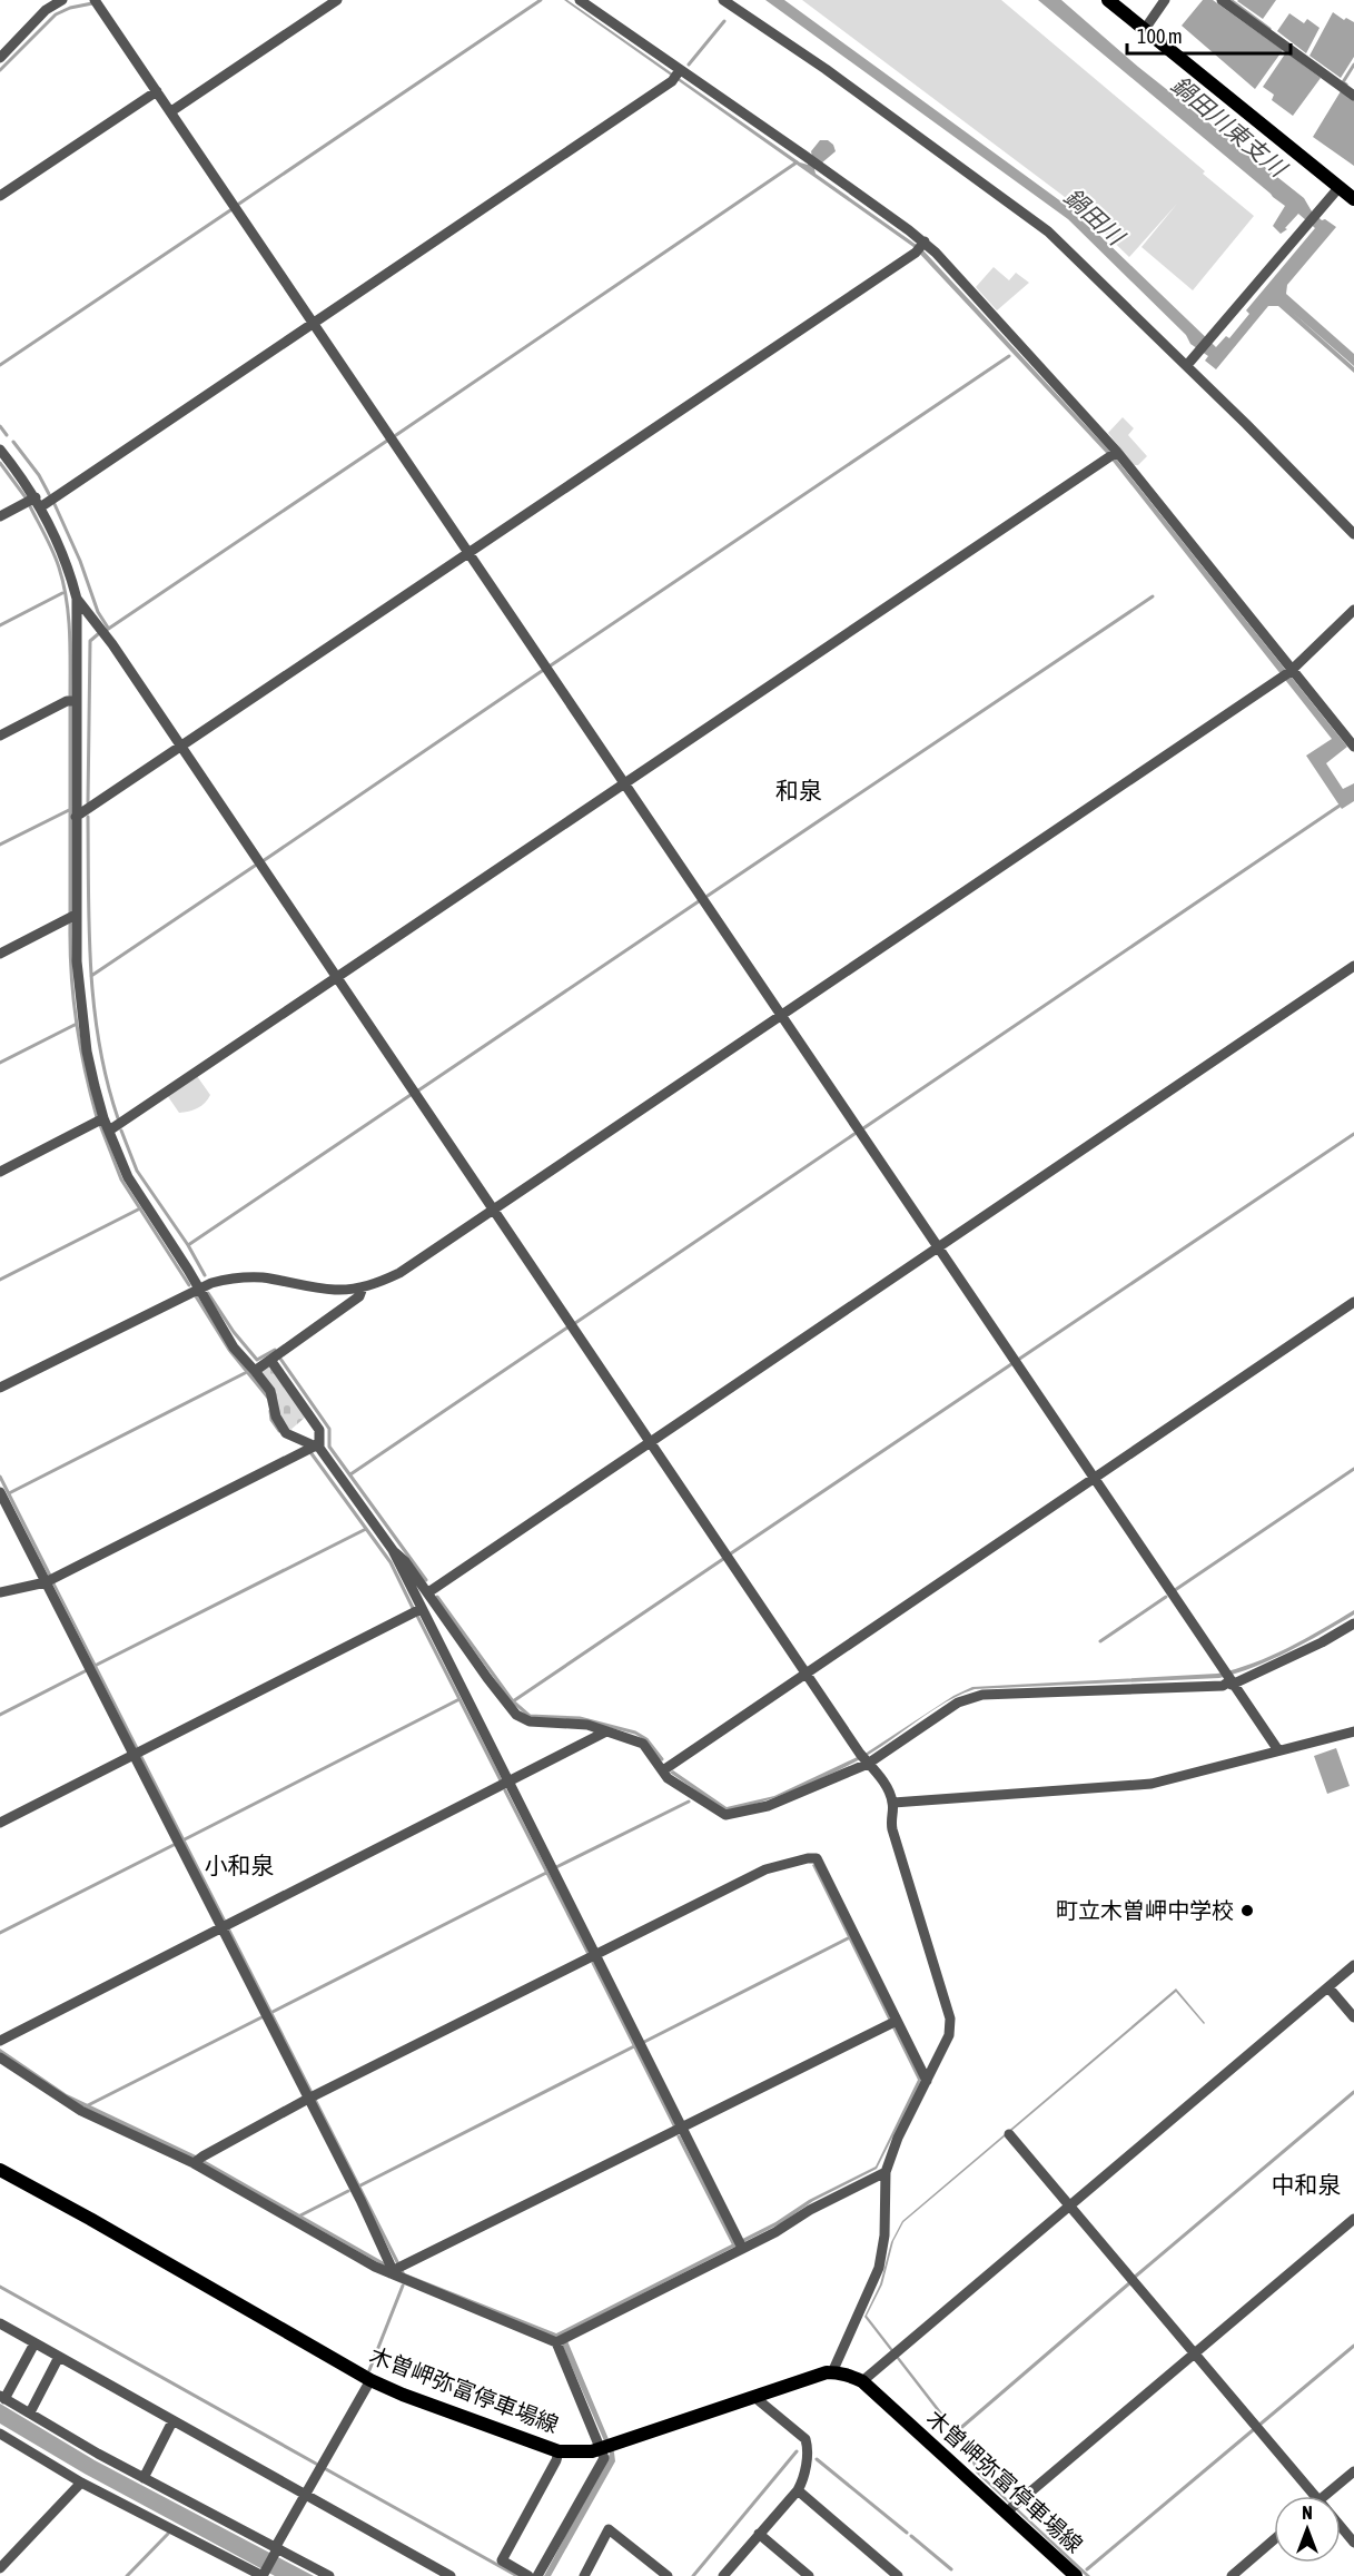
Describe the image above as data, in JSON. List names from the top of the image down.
{
  "streets": {
    "main road": ["木曽岬弥富停車場線"]
  },
  "districts": ["和泉", "小和泉", "中和泉"],
  "water": ["鍋田川東支川", "鍋田川"],
  "places": ["町立木曽岬中学校"],
  "scale_bar": "100 m",
  "north": "top"
}
